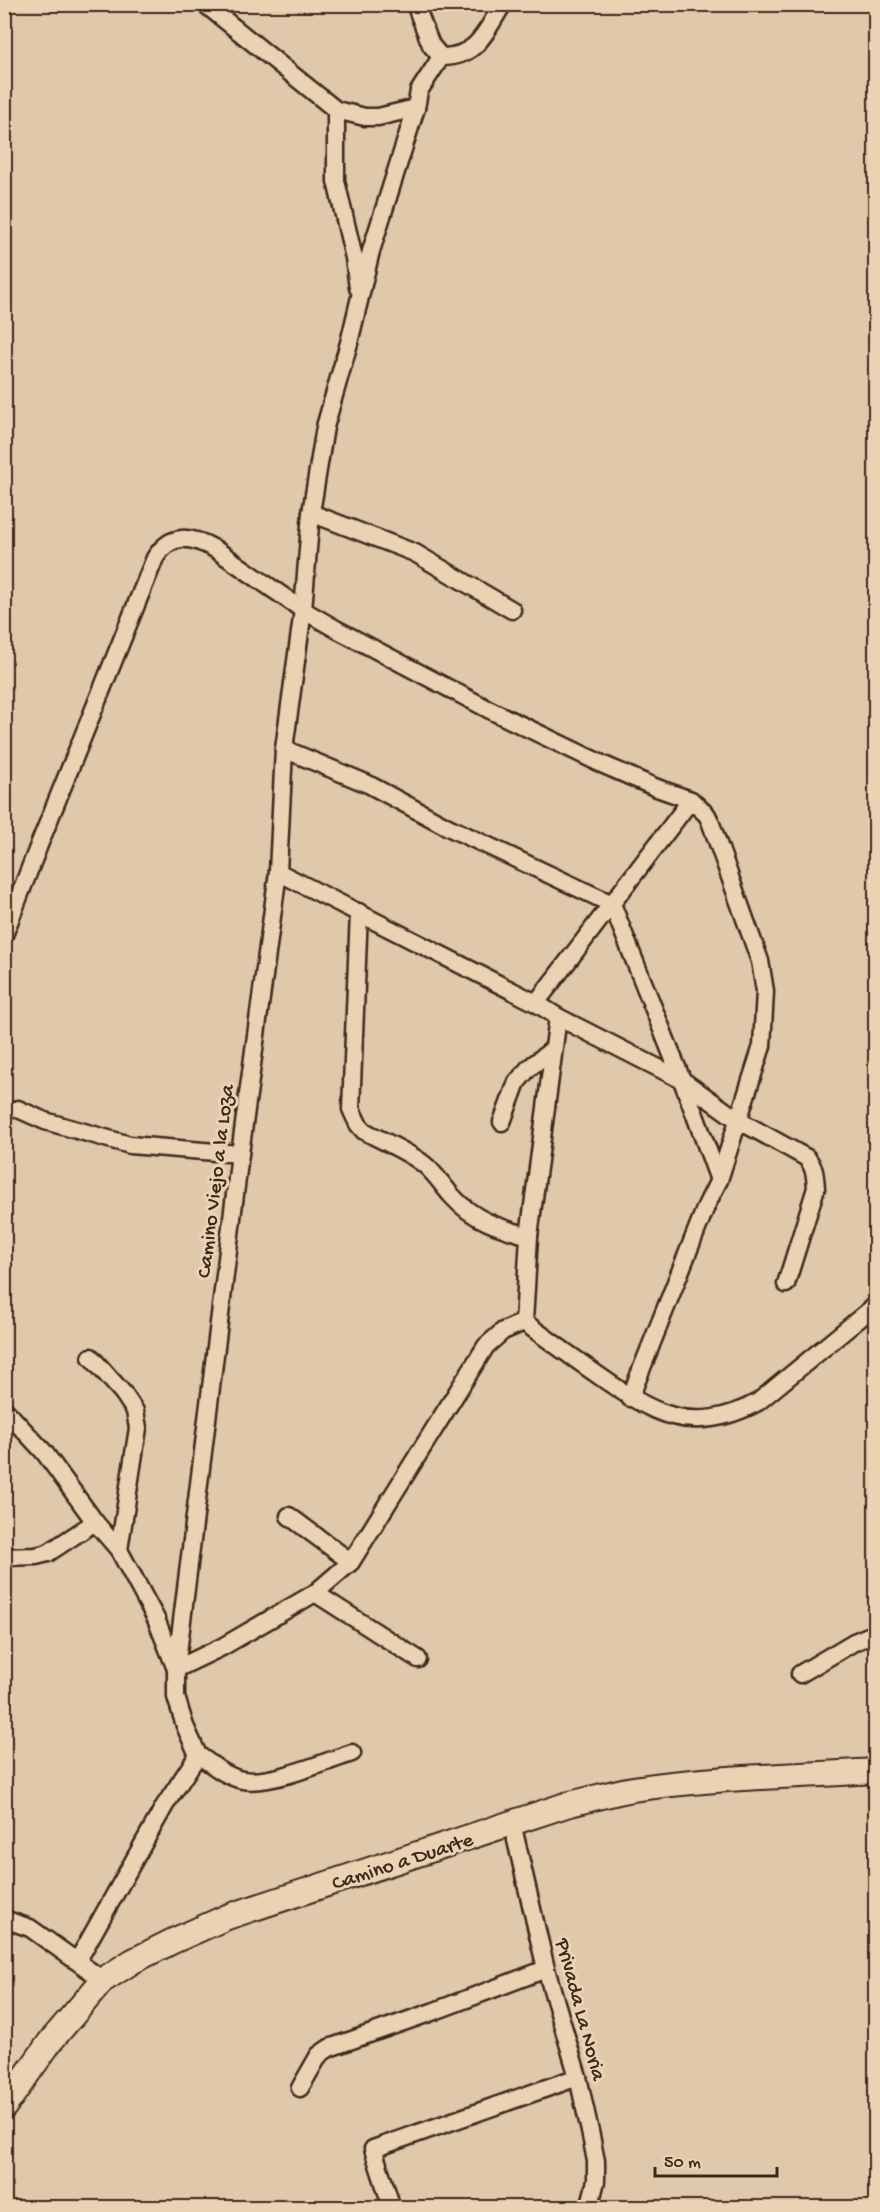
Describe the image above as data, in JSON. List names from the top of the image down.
{
  "streets": {
    "street": ["Camino Viejo a la Loza", "Camino a Duarte", "Privada La Noria"]
  },
  "crossings": [
    ["Camino a Duarte", "Privada La Noria"]
  ],
  "scale_bar": "50 m"
}
